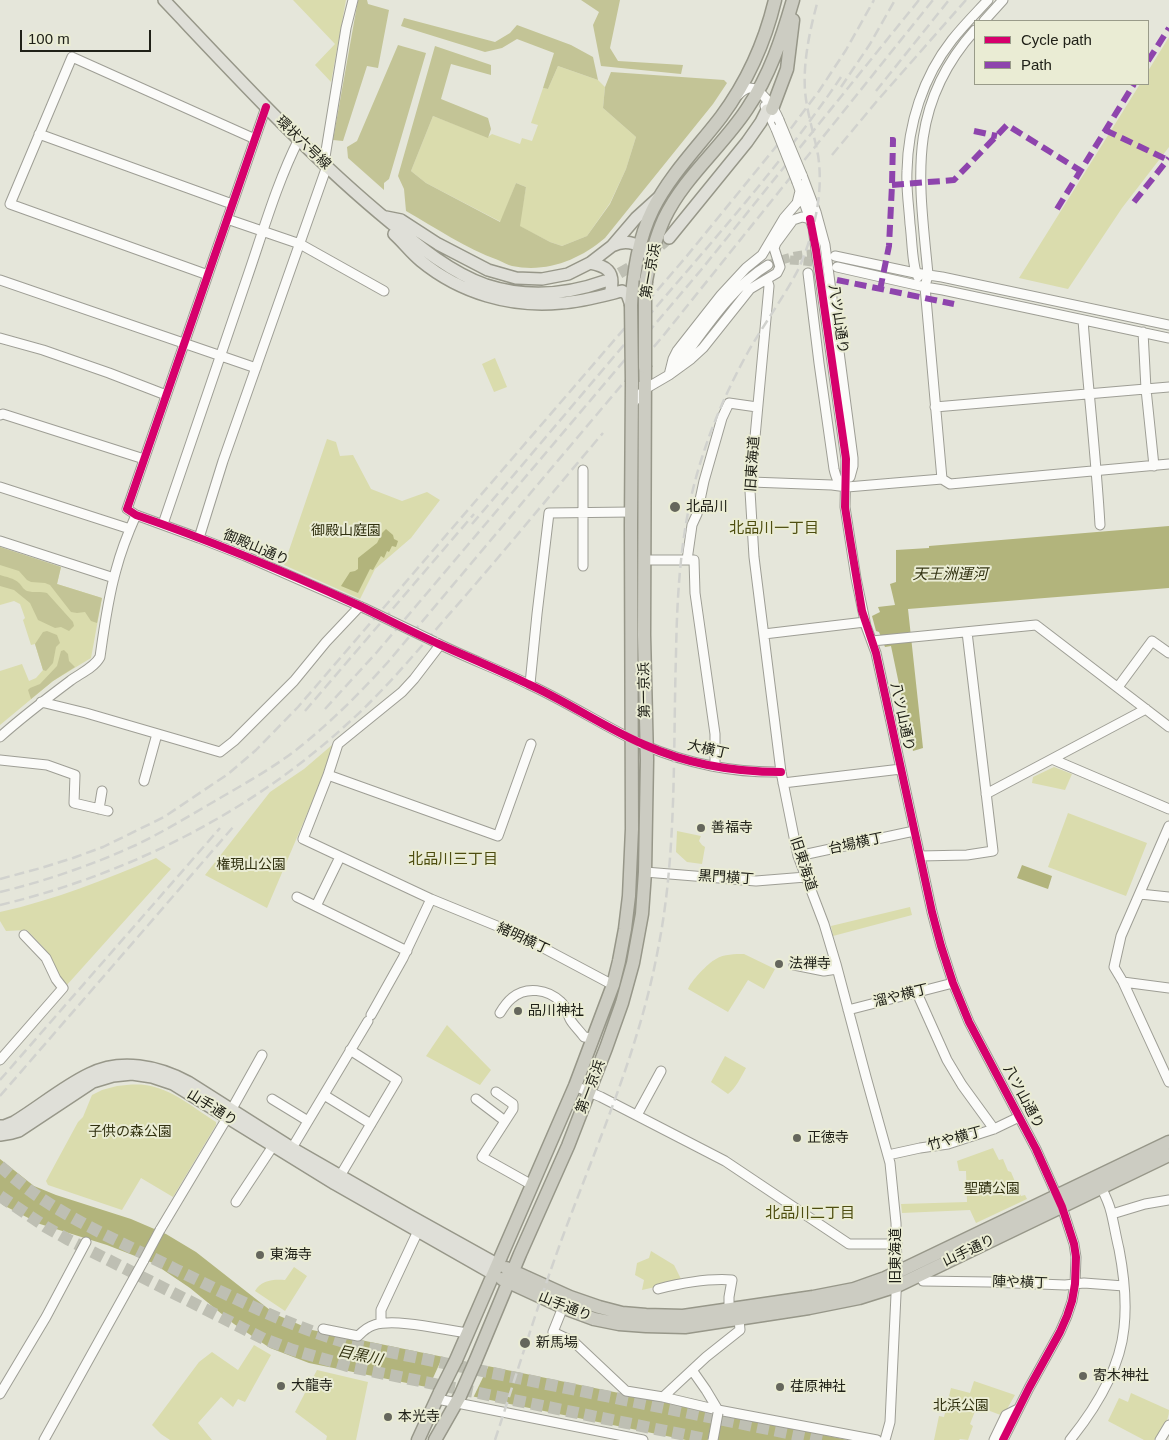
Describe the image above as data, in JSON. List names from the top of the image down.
{
  "streets": {
    "highway": ["第一京浜", "山手通り"],
    "main road": ["環状六号線"],
    "street": [
      "八ツ山通り",
      "旧東海道",
      "御殿山通り",
      "大横丁",
      "台場横丁",
      "黒門横丁",
      "緒明横丁",
      "溜や横丁",
      "竹や横丁",
      "陣や横丁"
    ]
  },
  "crossings": [
    ["第一京浜", "大横丁"],
    ["第一京浜", "黒門横丁"],
    ["第一京浜", "緒明横丁"],
    ["第一京浜", "山手通り"],
    ["八ツ山通り", "台場横丁"],
    ["八ツ山通り", "溜や横丁"],
    ["八ツ山通り", "山手通り"],
    ["八ツ山通り", "竹や横丁"],
    ["八ツ山通り", "陣や横丁"],
    ["旧東海道", "大横丁"],
    ["旧東海道", "台場横丁"],
    ["旧東海道", "黒門横丁"],
    ["旧東海道", "溜や横丁"],
    ["旧東海道", "山手通り"],
    ["旧東海道", "竹や横丁"],
    ["山手通り", "陣や横丁"]
  ],
  "districts": ["北品川一丁目", "北品川三丁目", "北品川二丁目"],
  "water": ["天王洲運河", "目黒川"],
  "parks": [
    "御殿山庭園",
    "権現山公園",
    "子供の森公園",
    "聖蹟公園",
    "北浜公園"
  ],
  "places": [
    "北品川",
    "善福寺",
    "法禅寺",
    "品川神社",
    "正徳寺",
    "東海寺",
    "新馬場",
    "寄木神社",
    "大龍寺",
    "荏原神社",
    "本光寺"
  ],
  "legend": ["Cycle path", "Path"],
  "scale_bar": "100 m"
}
